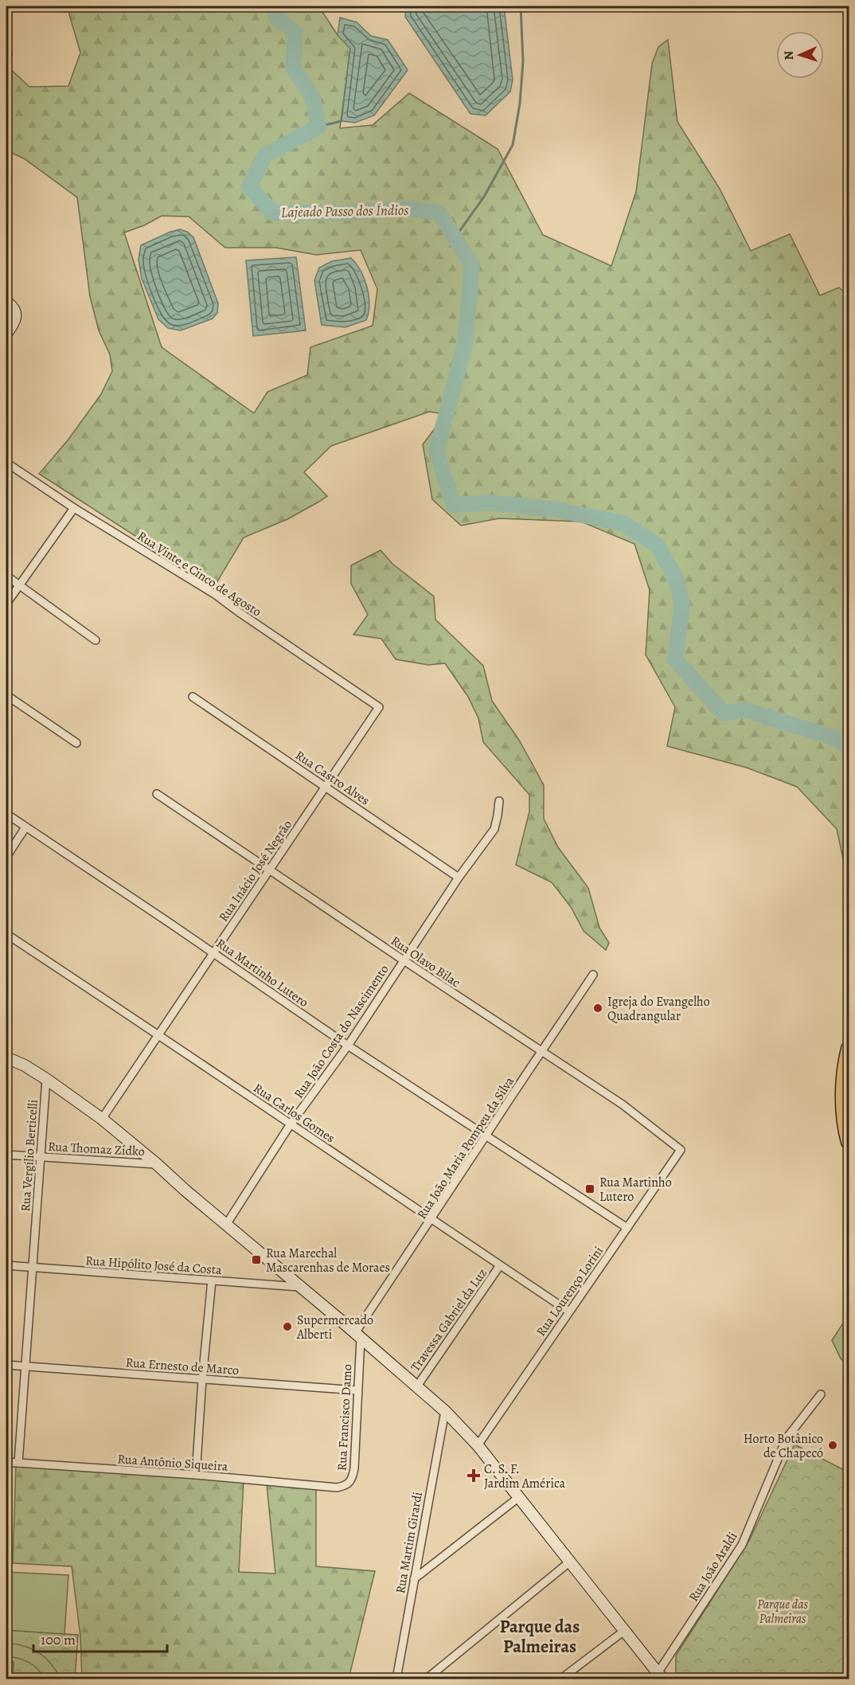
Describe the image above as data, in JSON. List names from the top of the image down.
{
  "streets": {
    "street": [
      "Rua Vinte e Cinco de Agosto",
      "Rua Castro Alves",
      "Rua Inácio José Negrão",
      "Rua Olavo Bilac",
      "Rua Martinho Lutero",
      "Rua João Costa do Nascimento",
      "Rua Carlos Gomes",
      "Rua João Maria Pompeu da Silva",
      "Rua Thomaz Zidko",
      "Rua Vergílio Berticelli",
      "Rua Hipólito José da Costa",
      "Rua Lourenço Lorini",
      "Travessa Gabriel da Luz",
      "Rua Ernesto de Marco",
      "Rua Francisco Damo",
      "Rua Antônio Siqueira",
      "Rua Martim Girardi",
      "Rua João Araldi"
    ]
  },
  "crossings": [
    ["Rua Vinte e Cinco de Agosto", "Rua Inácio José Negrão"],
    ["Rua Castro Alves", "Rua Inácio José Negrão"],
    ["Rua Castro Alves", "Rua João Costa do Nascimento"],
    ["Rua Inácio José Negrão", "Rua Olavo Bilac"],
    ["Rua Inácio José Negrão", "Rua Martinho Lutero"],
    ["Rua Inácio José Negrão", "Rua Carlos Gomes"],
    ["Rua Olavo Bilac", "Rua João Costa do Nascimento"],
    ["Rua Olavo Bilac", "Rua João Maria Pompeu da Silva"],
    ["Rua Olavo Bilac", "Rua Lourenço Lorini"],
    ["Rua Martinho Lutero", "Rua João Costa do Nascimento"],
    ["Rua Martinho Lutero", "Rua João Maria Pompeu da Silva"],
    ["Rua Martinho Lutero", "Rua Lourenço Lorini"],
    ["Rua João Costa do Nascimento", "Rua Carlos Gomes"],
    ["Rua Carlos Gomes", "Rua João Maria Pompeu da Silva"],
    ["Rua Carlos Gomes", "Rua Lourenço Lorini"],
    ["Rua Carlos Gomes", "Travessa Gabriel da Luz"],
    ["Rua João Maria Pompeu da Silva", "Rua Francisco Damo"],
    ["Rua Thomaz Zidko", "Rua Vergílio Berticelli"],
    ["Rua Vergílio Berticelli", "Rua Hipólito José da Costa"],
    ["Rua Vergílio Berticelli", "Rua Ernesto de Marco"],
    ["Rua Vergílio Berticelli", "Rua Antônio Siqueira"],
    ["Rua Ernesto de Marco", "Rua Francisco Damo"],
    ["Rua Francisco Damo", "Rua Antônio Siqueira"]
  ],
  "districts": ["Parque das Palmeiras"],
  "water": ["Lajeado Passo dos Índios"],
  "parks": ["Parque das Palmeiras"],
  "places": {
    "other": ["Igreja do Evangelho Quadrangular", "Supermercado Alberti", "Horto Botânico de Chapecó"],
    "transit": ["Rua Martinho Lutero", "Rua Marechal Mascarenhas de Moraes"],
    "health": ["C. S. F. Jardim América"]
  },
  "scale_bar": "100 m",
  "north": "left"
}
